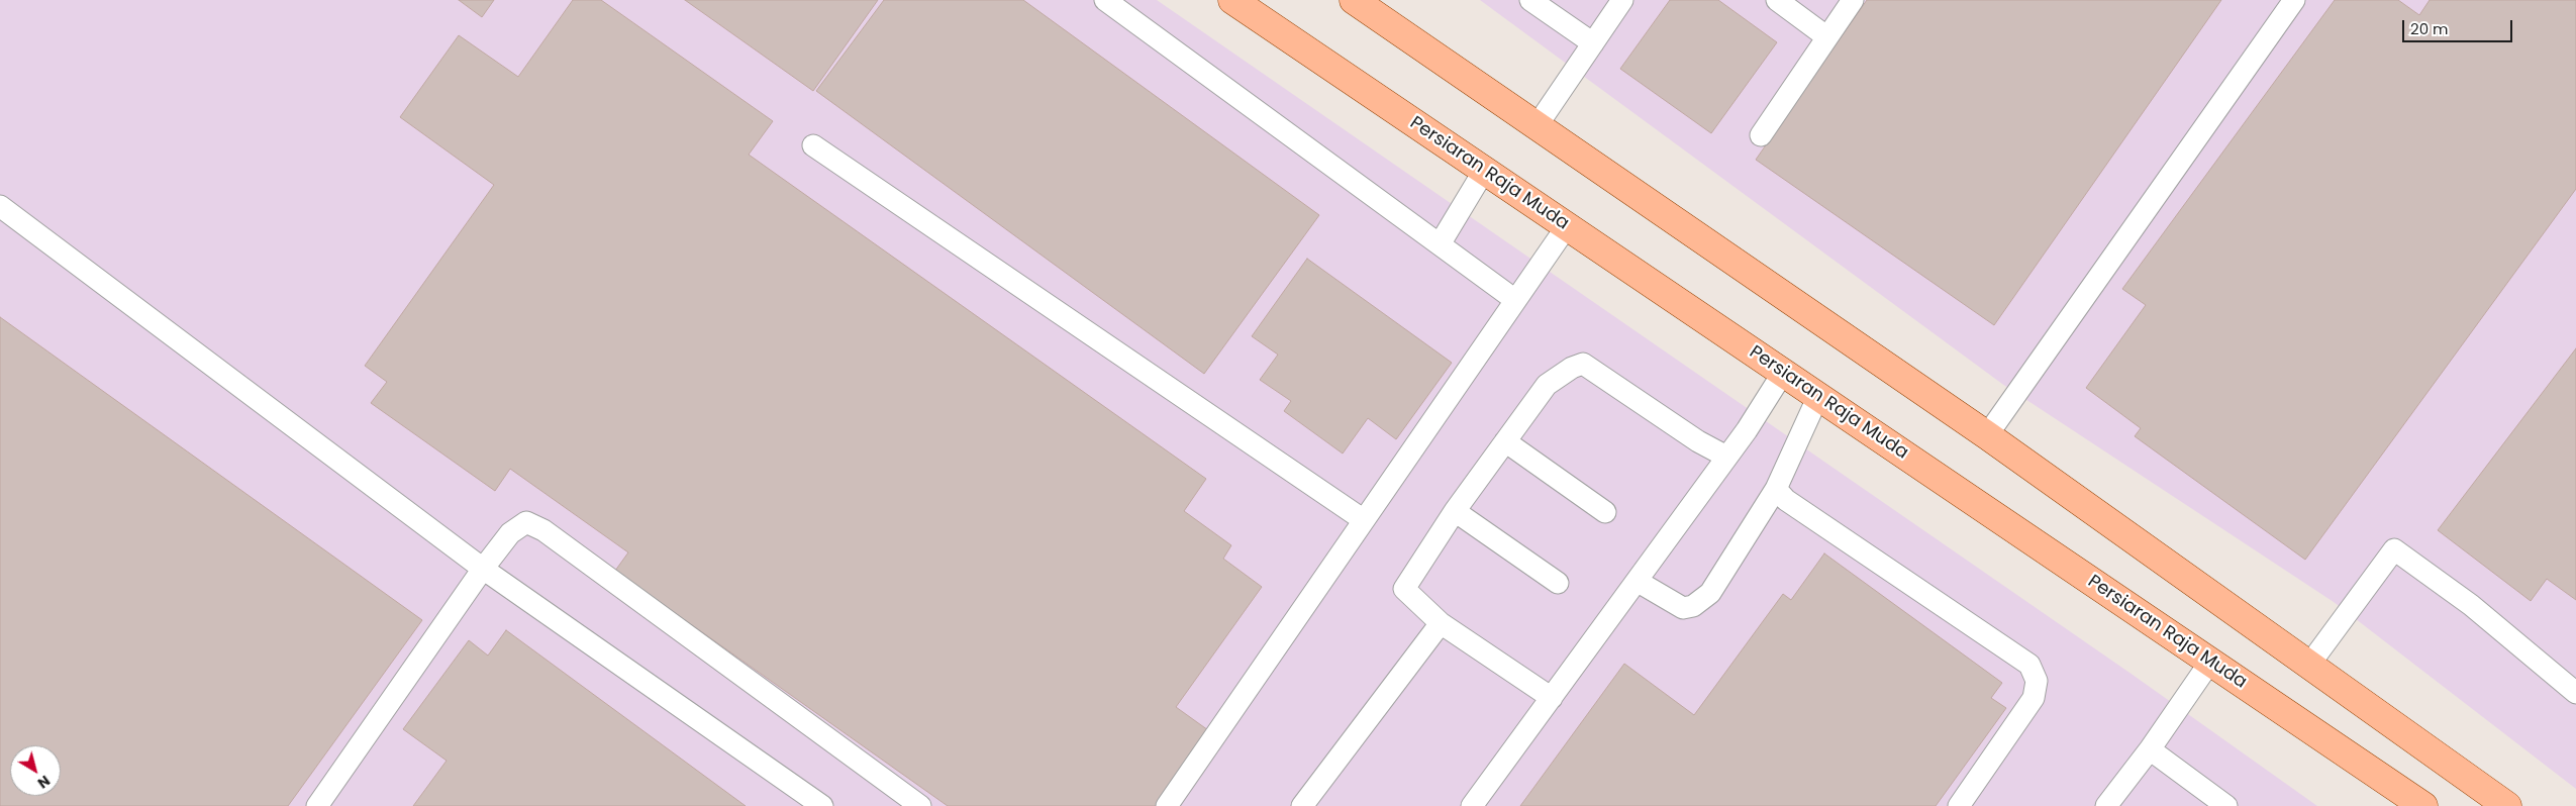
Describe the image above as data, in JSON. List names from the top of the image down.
{
  "streets": {
    "main road": ["Persiaran Raja Muda"]
  },
  "scale_bar": "20 m",
  "north": "bottom right"
}
